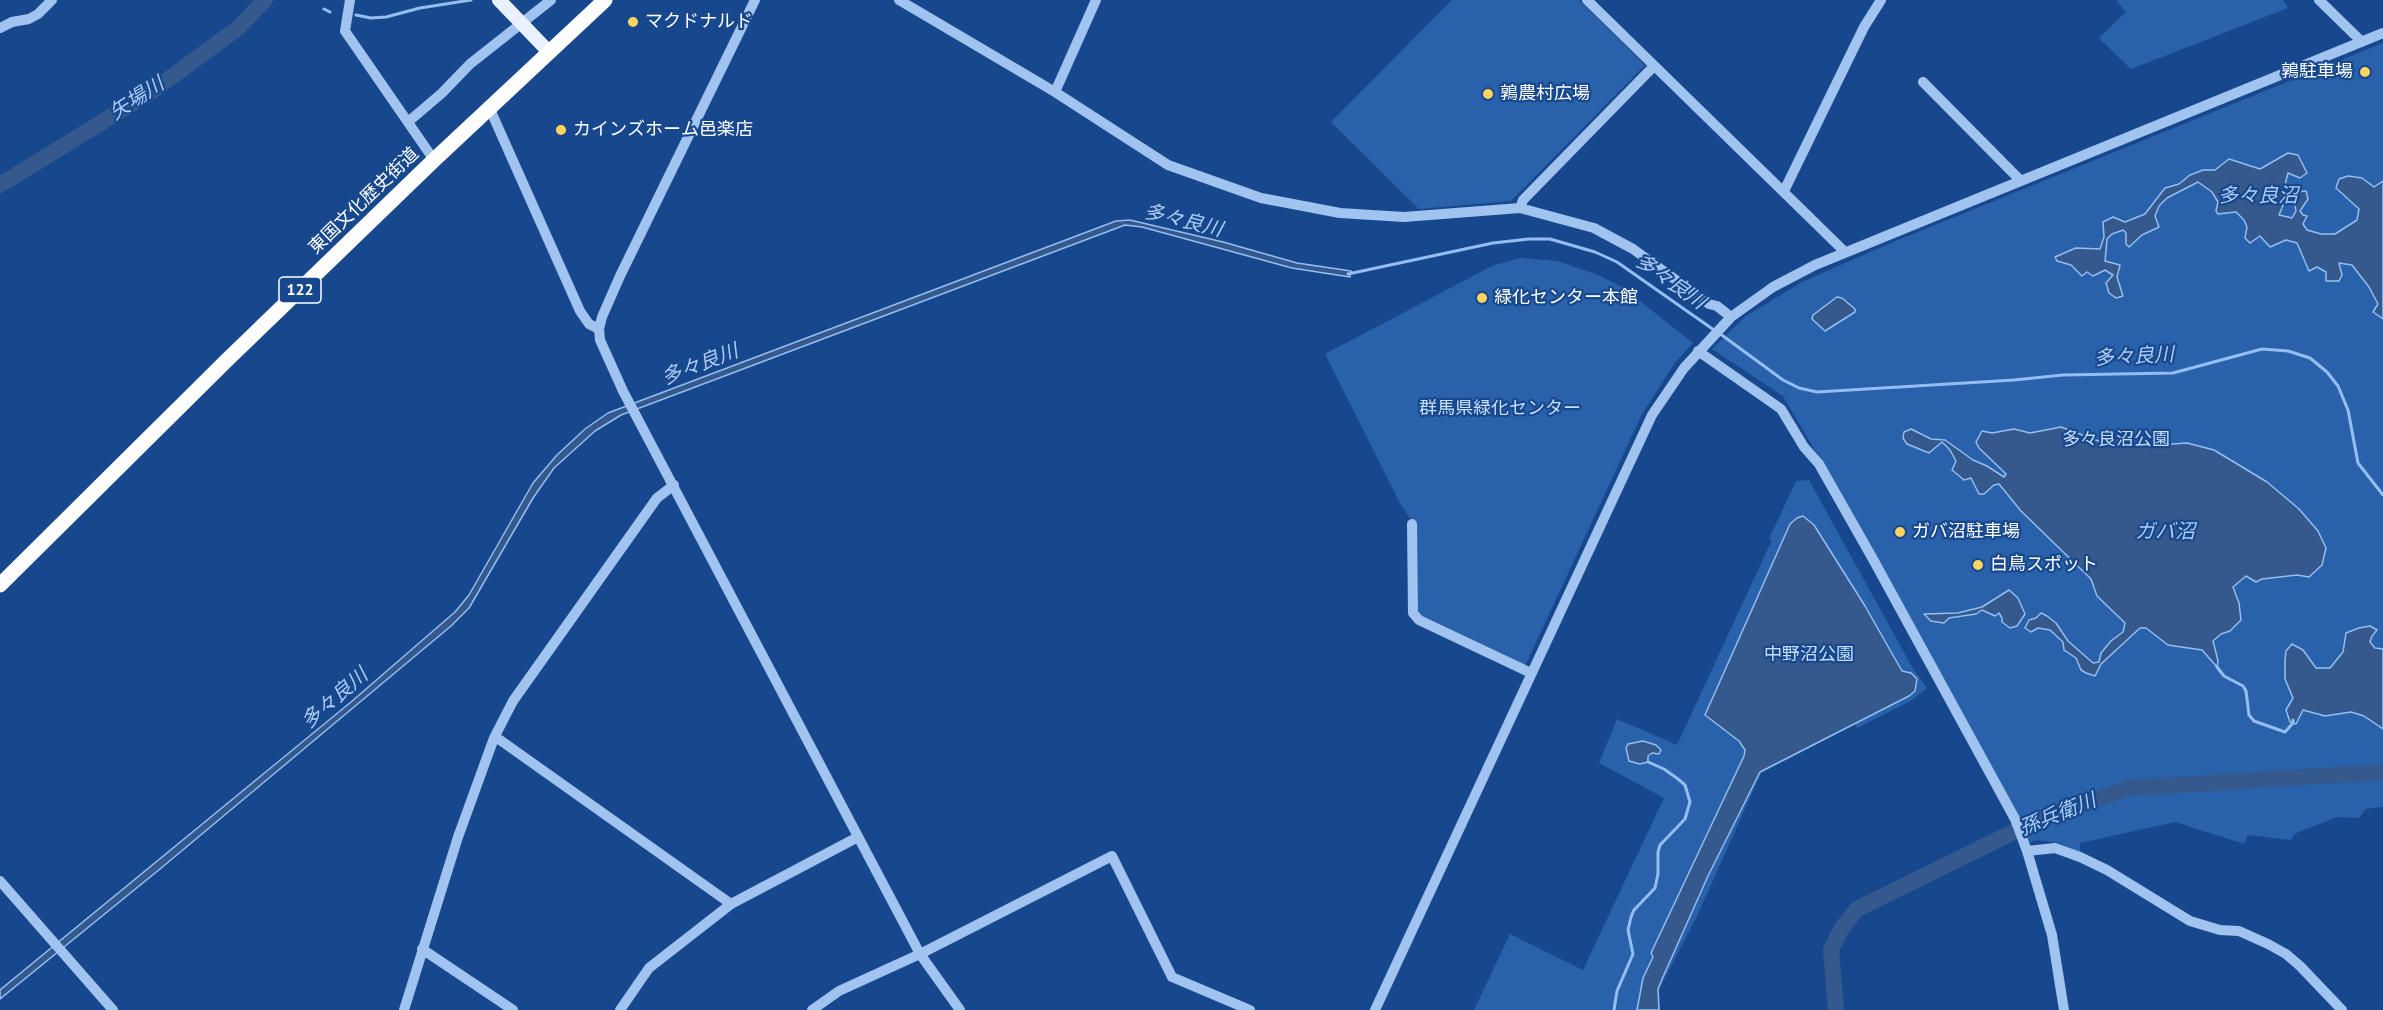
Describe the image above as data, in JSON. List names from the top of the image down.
{
  "streets": {
    "highway": ["東国文化歴史街道", "122"]
  },
  "water": [
    "矢場川",
    "多々良沼",
    "多々良川",
    "ガバ沼",
    "孫兵衛川"
  ],
  "parks": ["群馬県緑化センター", "多々良沼公園", "中野沼公園"],
  "places": [
    "マクドナルド",
    "鶉駐車場",
    "鶉農村広場",
    "カインズホーム邑楽店",
    "緑化センター本館",
    "ガバ沼駐車場",
    "白鳥スポット"
  ]
}
